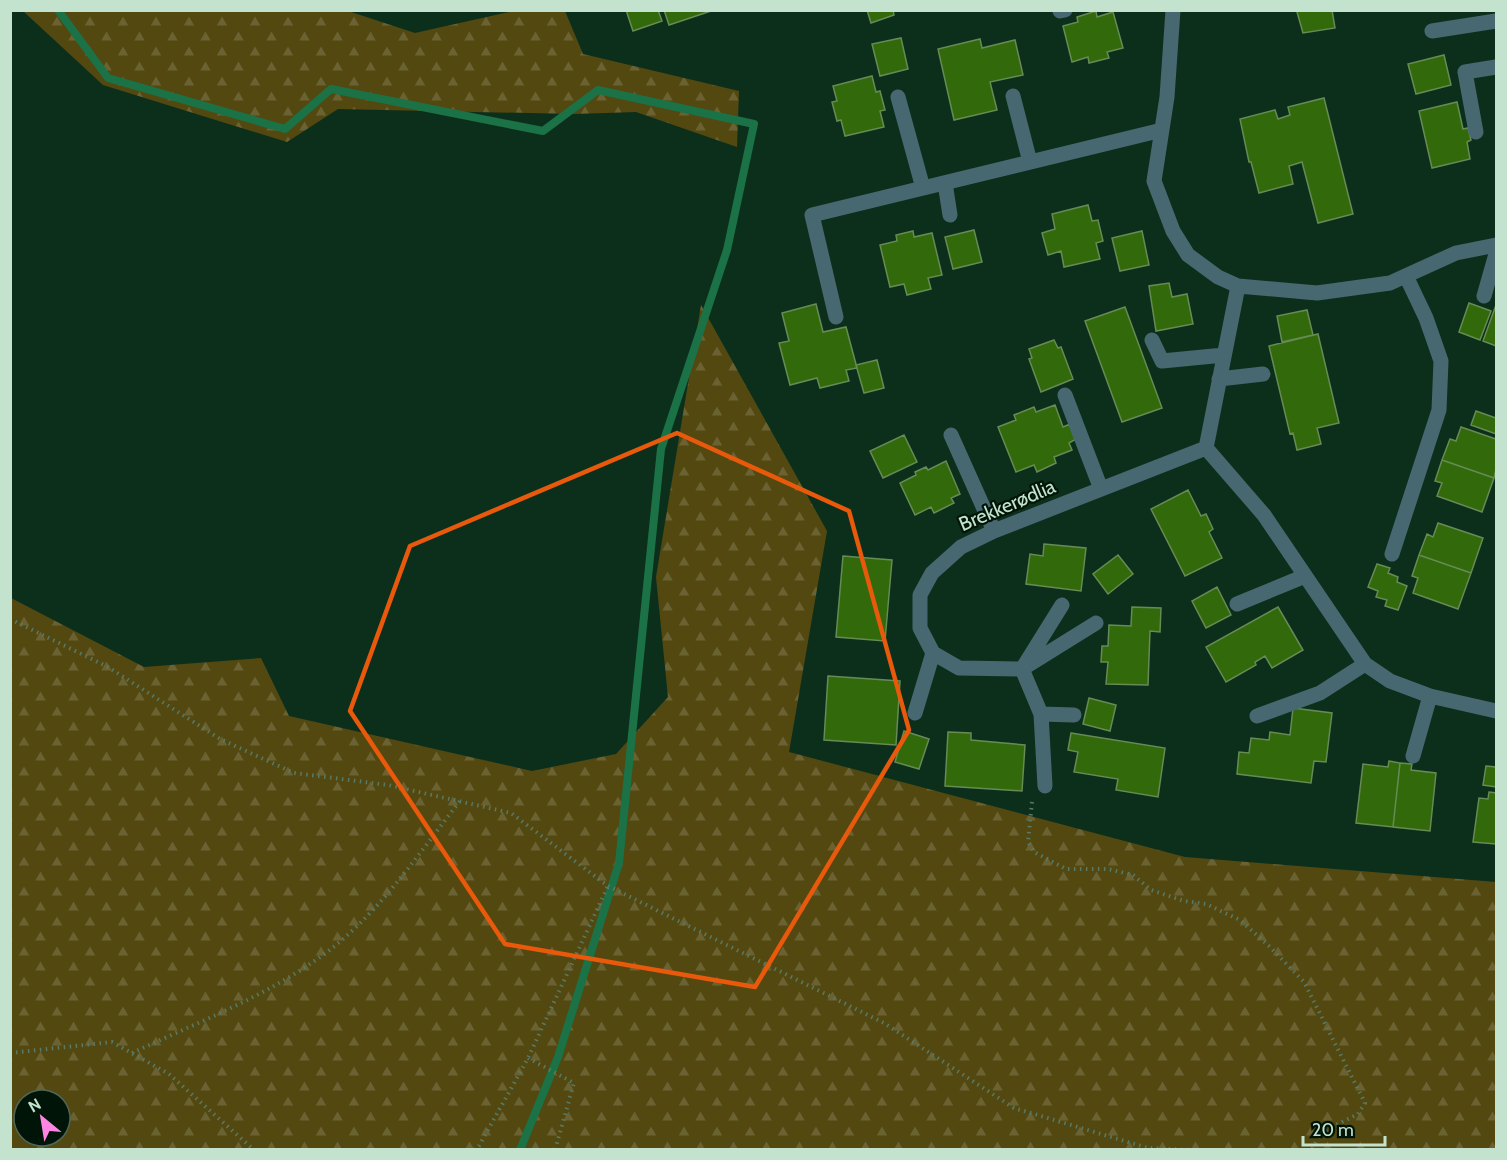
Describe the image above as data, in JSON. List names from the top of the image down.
{
  "streets": {
    "street": ["Brekkerødlia"]
  },
  "scale_bar": "20 m",
  "north": "top left"
}
